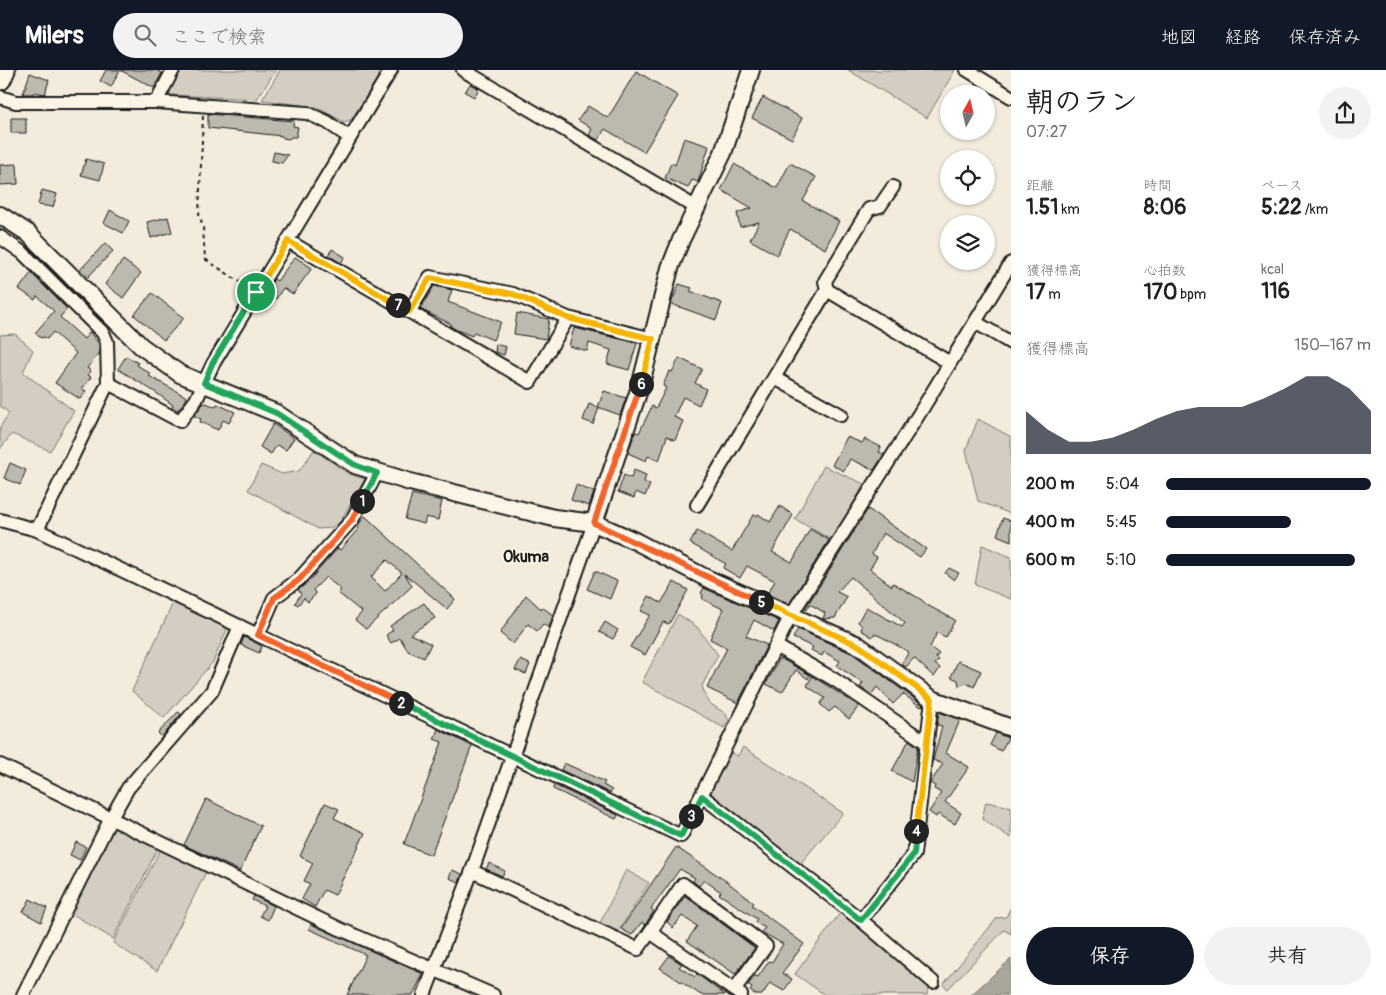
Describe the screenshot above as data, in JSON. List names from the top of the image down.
{
  "districts": ["Okuma"],
  "north": "top",
  "page": {
    "header": "Milers",
    "search": "ここで検索",
    "nav": ["地図", "経路", "保存済み"],
    "heading": ["朝のラン", "07:27"],
    "stats": [
      ["距離", "1.51 km"],
      ["時間", "8:06"],
      ["ペース", "5:22 /km"],
      ["獲得標高", "17 m"],
      ["心拍数", "170 bpm"],
      ["kcal", "116"]
    ],
    "pins": [
      "7",
      "6",
      "1",
      "5",
      "2",
      "3",
      "4"
    ],
    "chart": ["獲得標高", "150–167 m"],
    "list": [
      {
        "name": "200 m",
        "note": "5:04"
      },
      {
        "name": "400 m",
        "note": "5:45"
      },
      {
        "name": "600 m",
        "note": "5:10"
      }
    ],
    "buttons": ["保存", "共有"]
  }
}
